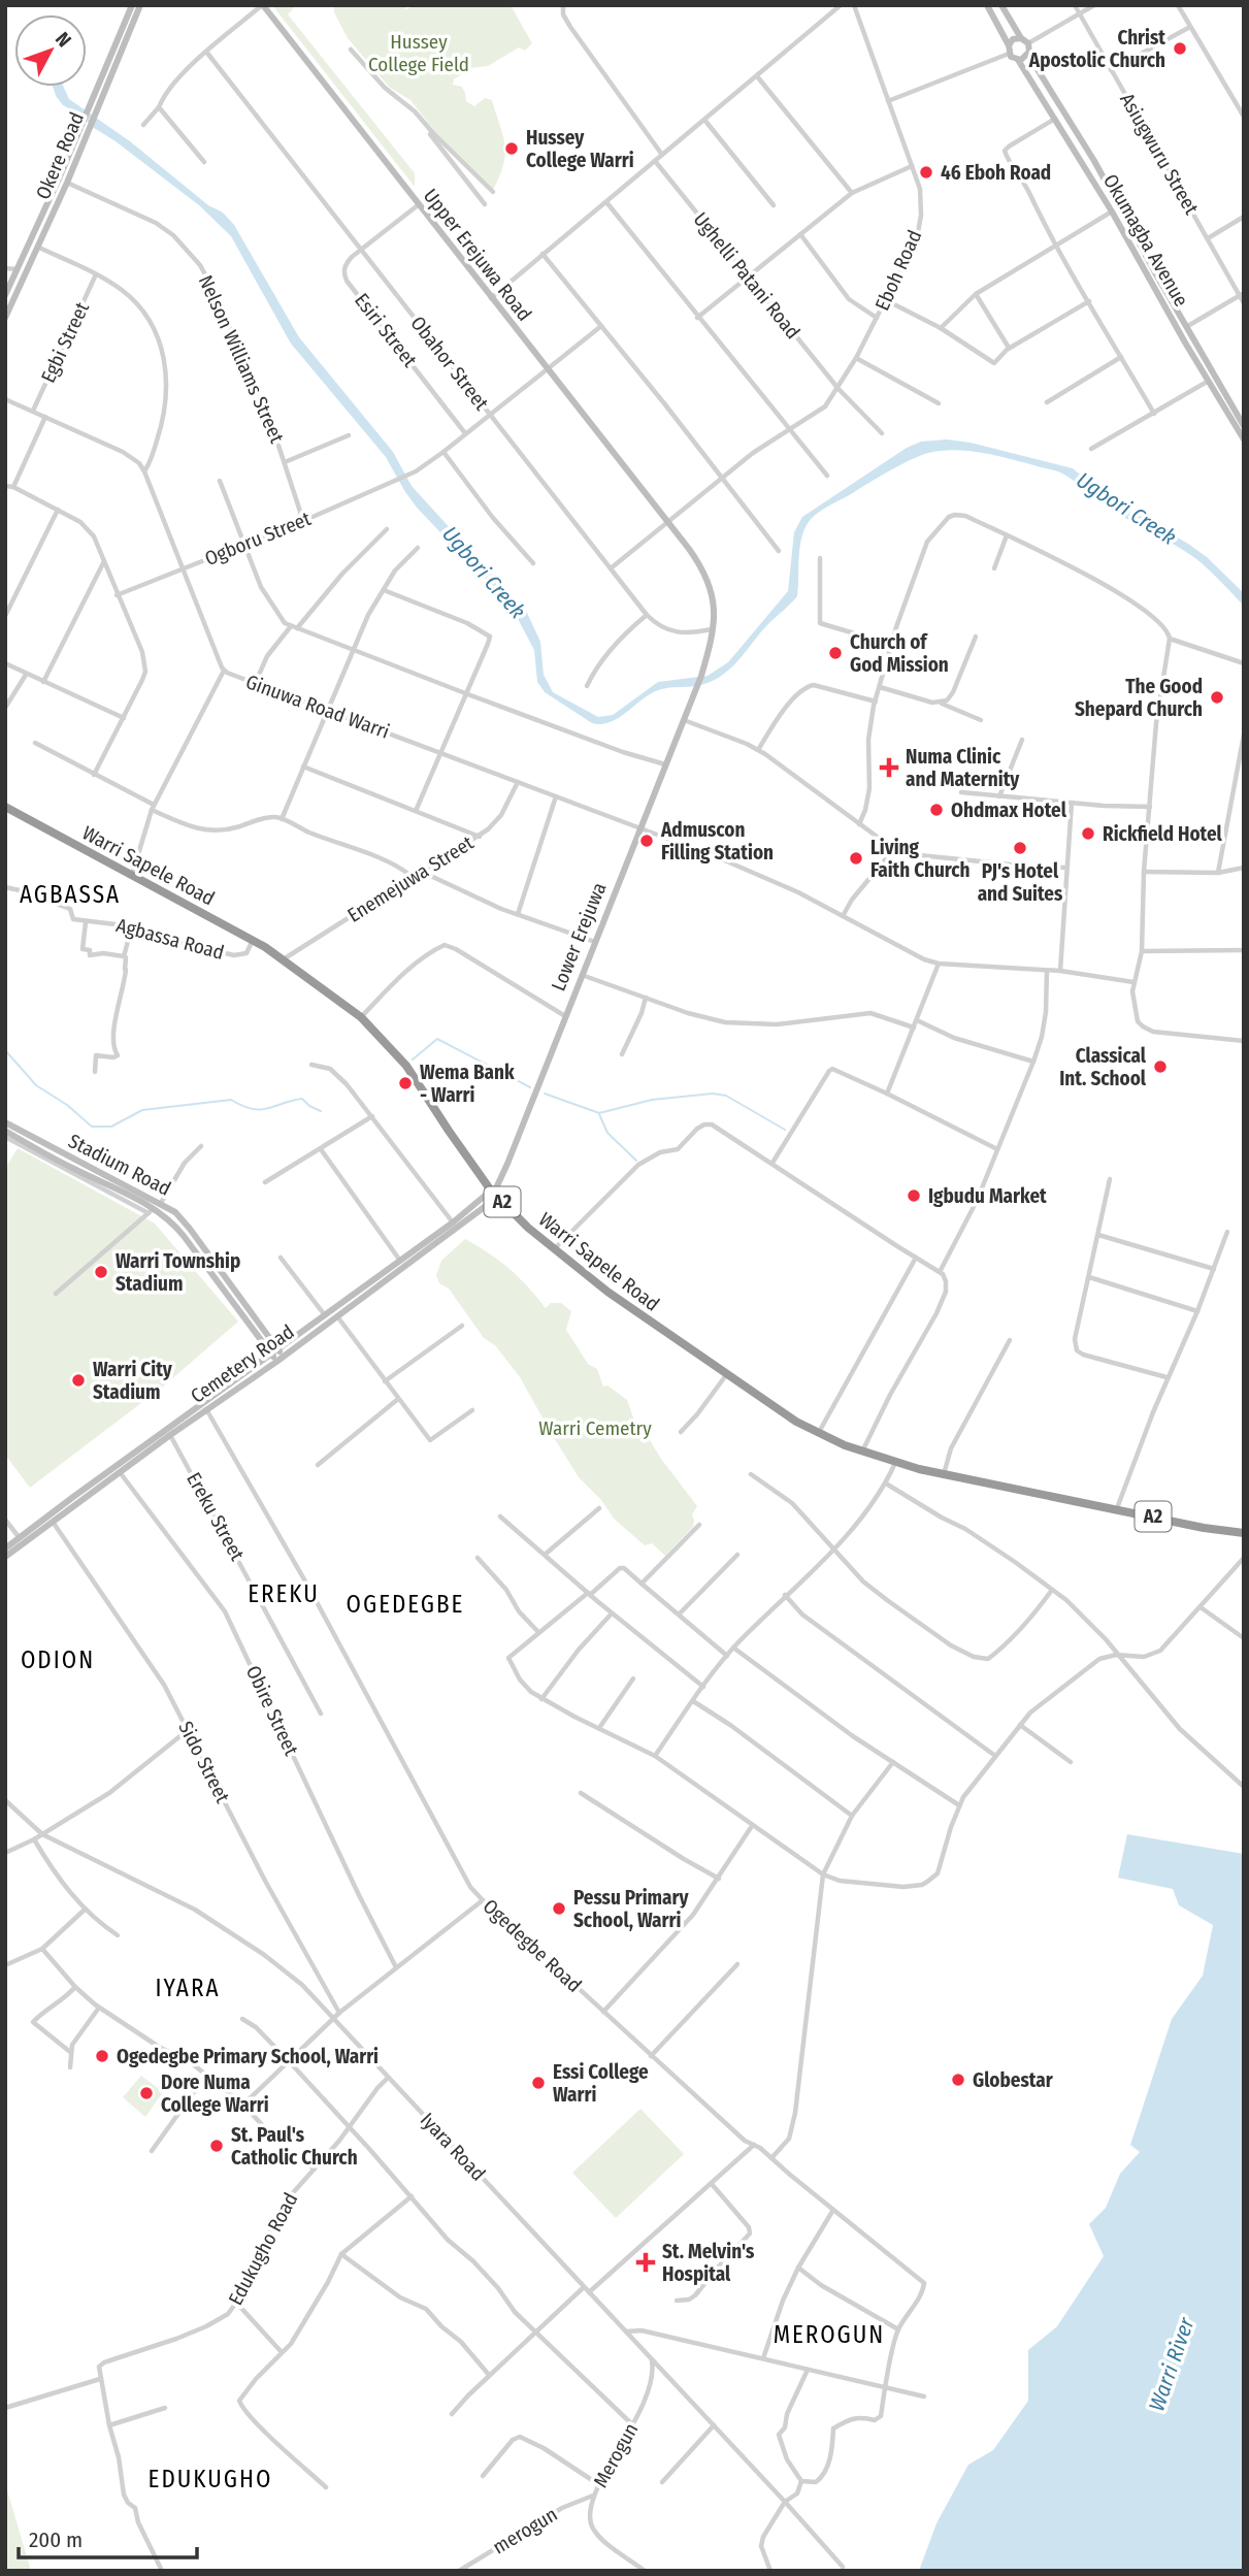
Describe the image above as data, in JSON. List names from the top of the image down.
{
  "streets": {
    "highway": ["Warri Sapele Road", "A2"],
    "main road": [
      "Okere Road",
      "Okumagba Avenue",
      "Upper Erejuwa Road",
      "Lower Erejuwa",
      "Stadium Road",
      "Cemetery Road"
    ],
    "street": [
      "Asiugwuru Street",
      "Eboh Road",
      "Ughelli Patani Road",
      "Esiri Street",
      "Egbi Street",
      "Nelson Williams Street",
      "Obahor Street",
      "Ogboru Street",
      "Ginuwa Road Warri",
      "Enemejuwa Street",
      "Agbassa Road",
      "Ereku Street",
      "Obire Street",
      "Sido Street",
      "Ogedegbe Road",
      "Iyara Road",
      "Edukugho Road",
      "Merogun",
      "merogun"
    ]
  },
  "crossings": [
    ["Okere Road", "Nelson Williams Street"],
    ["Upper Erejuwa Road", "Eboh Road"],
    ["Upper Erejuwa Road", "Esiri Street"],
    ["Upper Erejuwa Road", "Obahor Street"],
    ["Upper Erejuwa Road", "Ogboru Street"],
    ["Upper Erejuwa Road", "Lower Erejuwa"],
    ["Eboh Road", "Ughelli Patani Road"],
    ["Eboh Road", "Obahor Street"],
    ["Esiri Street", "Obahor Street"],
    ["Esiri Street", "Ogboru Street"],
    ["Egbi Street", "Ginuwa Road Warri"],
    ["Nelson Williams Street", "Ogboru Street"],
    ["Obahor Street", "Ogboru Street"],
    ["Obahor Street", "Lower Erejuwa"],
    ["Ogboru Street", "Ginuwa Road Warri"],
    ["Ginuwa Road Warri", "Enemejuwa Street"],
    ["Ginuwa Road Warri", "Lower Erejuwa"],
    ["Warri Sapele Road", "Enemejuwa Street"],
    ["Warri Sapele Road", "Lower Erejuwa"],
    ["Warri Sapele Road", "Agbassa Road"],
    ["Warri Sapele Road", "Cemetery Road"],
    ["Lower Erejuwa", "Cemetery Road"],
    ["Stadium Road", "Cemetery Road"],
    ["Cemetery Road", "Ereku Street"],
    ["Cemetery Road", "Obire Street"],
    ["Cemetery Road", "Sido Street"],
    ["Cemetery Road", "Ogedegbe Road"],
    ["Iyara Road", "Edukugho Road"],
    ["Iyara Road", "Merogun"],
    ["Merogun", "merogun"]
  ],
  "districts": [
    "AGBASSA",
    "EREKU",
    "OGEDEGBE",
    "ODION",
    "IYARA",
    "MEROGUN",
    "EDUKUGHO"
  ],
  "water": ["Ugbori Creek", "Warri River"],
  "parks": ["Hussey College Field", "Warri Cemetry"],
  "places": {
    "other": [
      "Christ Apostolic Church",
      "Hussey College Warri",
      "46 Eboh Road",
      "Church of God Mission",
      "The Good Shepard Church",
      "Ohdmax Hotel",
      "Rickfield Hotel",
      "Admuscon Filling Station",
      "PJ's Hotel and Suites",
      "Living Faith Church",
      "Classical Int. School",
      "Wema Bank - Warri",
      "Igbudu Market",
      "Warri Township Stadium",
      "Warri City Stadium",
      "Pessu Primary School, Warri",
      "Ogedegbe Primary School, Warri",
      "Globestar",
      "Essi College Warri",
      "Dore Numa College Warri",
      "St. Paul's Catholic Church"
    ],
    "health": ["Numa Clinic and Maternity", "St. Melvin's Hospital"]
  },
  "scale_bar": "200 m",
  "north": "top right"
}
